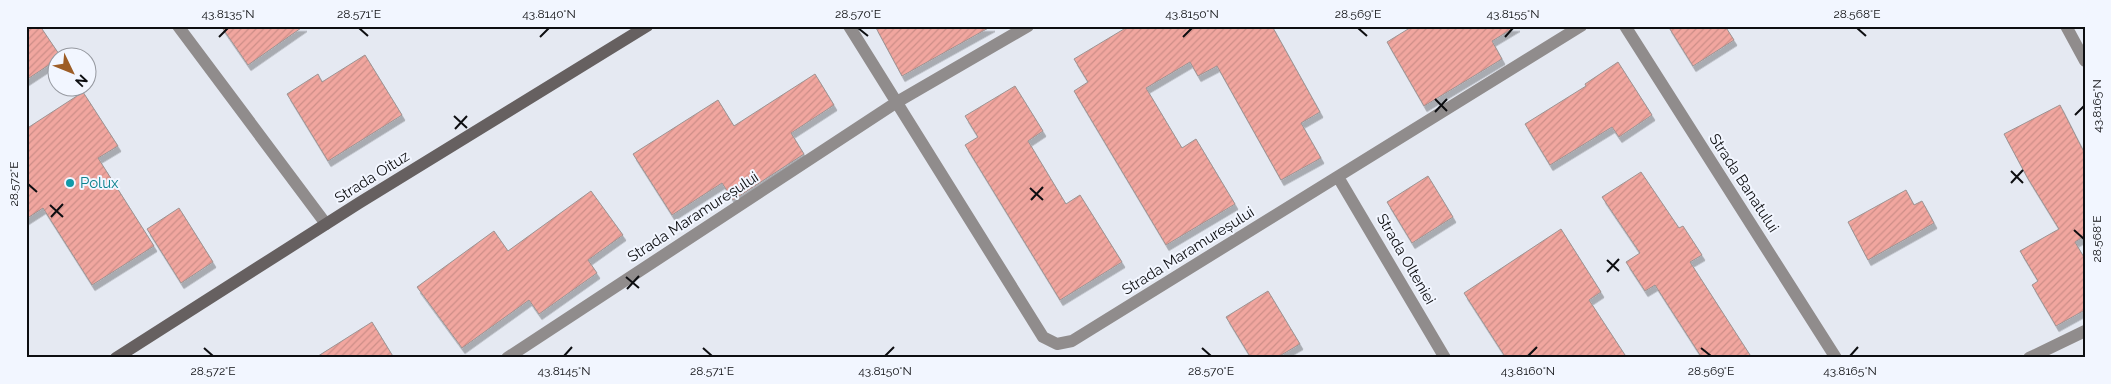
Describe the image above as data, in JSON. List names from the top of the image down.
{
  "streets": {
    "main road": ["Strada Oituz"],
    "street": ["Strada Banatului", "Strada Maramureșului", "Strada Olteniei"]
  },
  "crossings": [
    ["Strada Maramureșului", "Strada Olteniei"]
  ],
  "places": ["Polux"],
  "north": "bottom right",
  "coordinates": [
    "43.8135°N",
    "28.571°E",
    "43.8140°N",
    "28.570°E",
    "43.8150°N",
    "28.569°E",
    "43.8155°N",
    "28.568°E",
    "43.8165°N",
    "28.572°E",
    "43.8145°N",
    "43.8160°N"
  ]
}
